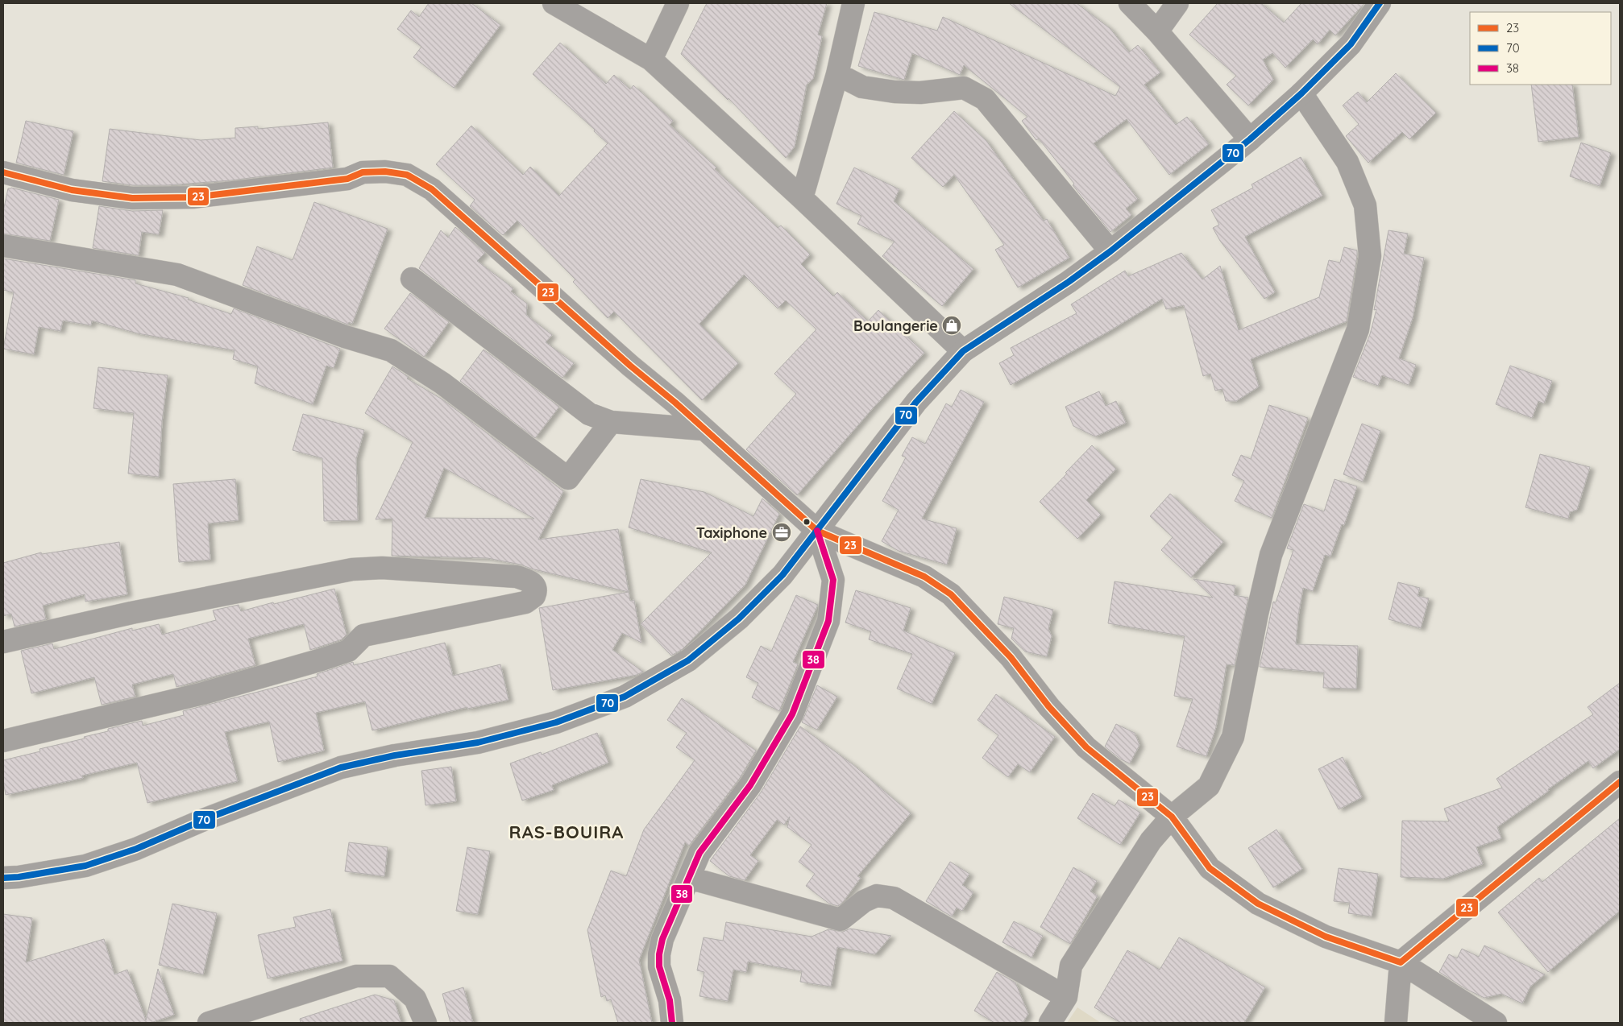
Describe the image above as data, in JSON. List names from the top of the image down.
{
  "districts": ["RAS-BOUIRA"],
  "places": {
    "shop": ["Boulangerie"],
    "office": ["Taxiphone"]
  },
  "lines": ["transit line 70", "transit line 23", "transit line 38"],
  "legend": ["23", "70", "38"]
}
